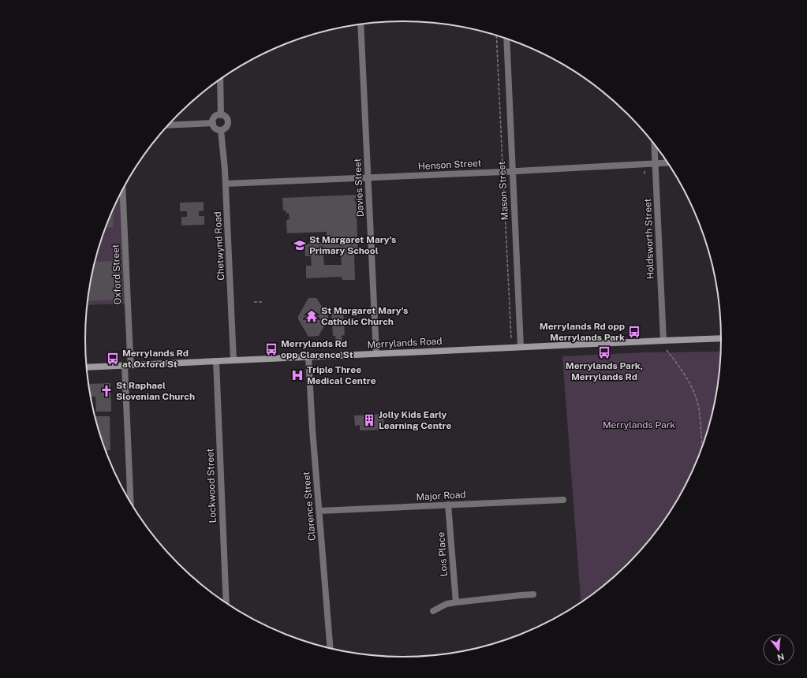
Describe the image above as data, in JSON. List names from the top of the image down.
{
  "streets": {
    "main road": ["Merrylands Road"],
    "street": [
      "Henson Street",
      "Davies Street",
      "Mason Street",
      "Holdsworth Street",
      "Chetwynd Road",
      "Oxford Street",
      "Lockwood Street",
      "Major Road",
      "Clarence Street",
      "Lois Place"
    ]
  },
  "crossings": [
    ["Henson Street", "Davies Street"],
    ["Henson Street", "Mason Street"],
    ["Henson Street", "Holdsworth Street"],
    ["Henson Street", "Chetwynd Road"],
    ["Davies Street", "Merrylands Road"],
    ["Mason Street", "Merrylands Road"],
    ["Holdsworth Street", "Merrylands Road"],
    ["Chetwynd Road", "Merrylands Road"],
    ["Oxford Street", "Merrylands Road"],
    ["Merrylands Road", "Lockwood Street"],
    ["Merrylands Road", "Clarence Street"],
    ["Major Road", "Clarence Street"],
    ["Major Road", "Lois Place"]
  ],
  "parks": ["Merrylands Park"],
  "places": {
    "school or university": ["St Margaret Mary's Primary School"],
    "temple": ["St Margaret Mary's Catholic Church"],
    "bus stop": [
      "Merrylands Rd opp Merrylands Park",
      "Merrylands Rd opp Clarence St",
      "Merrylands Park, Merrylands Rd",
      "Merrylands Rd at Oxford St"
    ],
    "hospital": ["Triple Three Medical Centre"],
    "church": ["St Raphael Slovenian Church"],
    "building": ["Jolly Kids Early Learning Centre"]
  },
  "north": "bottom"
}
